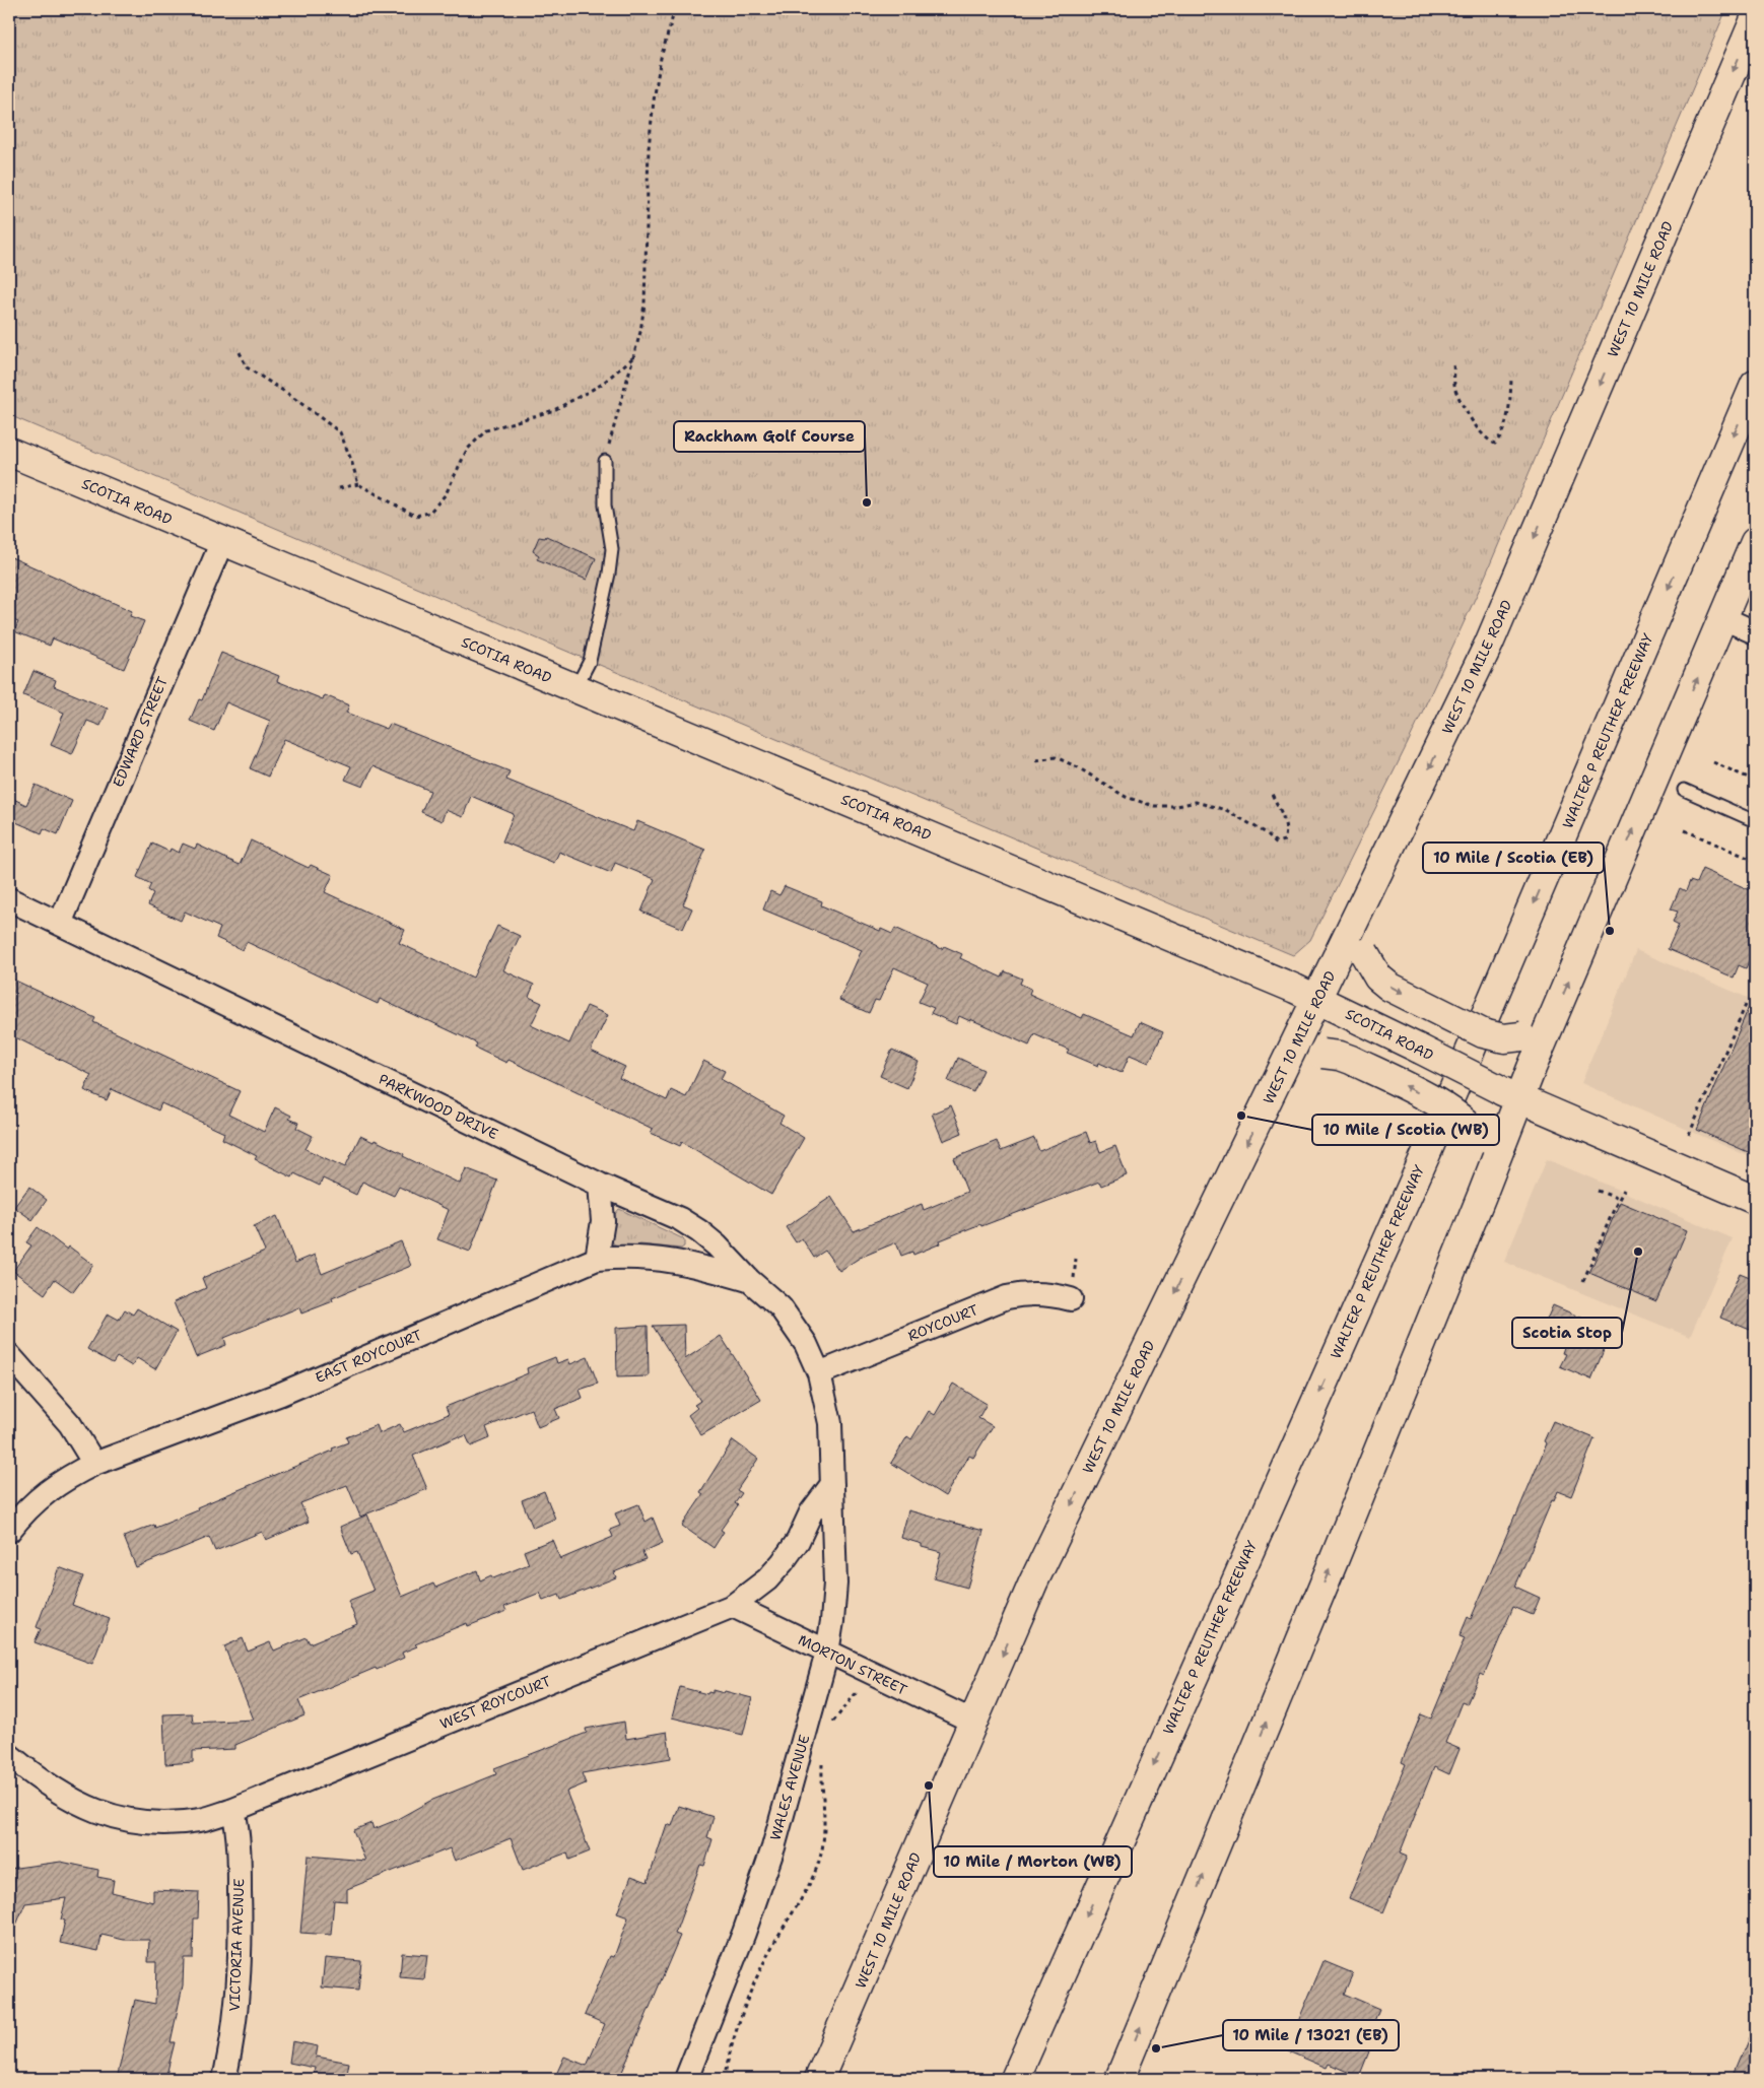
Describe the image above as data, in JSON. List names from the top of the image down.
{
  "streets": {
    "main road": ["WEST 10 MILE ROAD", "SCOTIA ROAD", "WALTER P REUTHER FREEWAY"],
    "street": [
      "EDWARD STREET",
      "PARKWOOD DRIVE",
      "ROYCOURT",
      "EAST ROYCOURT",
      "MORTON STREET",
      "WEST ROYCOURT",
      "WALES AVENUE",
      "VICTORIA AVENUE"
    ]
  },
  "crossings": [
    ["WEST 10 MILE ROAD", "SCOTIA ROAD"],
    ["WEST 10 MILE ROAD", "MORTON STREET"],
    ["SCOTIA ROAD", "EDWARD STREET"],
    ["EDWARD STREET", "PARKWOOD DRIVE"],
    ["PARKWOOD DRIVE", "ROYCOURT"],
    ["PARKWOOD DRIVE", "EAST ROYCOURT"],
    ["MORTON STREET", "WEST ROYCOURT"],
    ["MORTON STREET", "WALES AVENUE"],
    ["WEST ROYCOURT", "WALES AVENUE"],
    ["WEST ROYCOURT", "VICTORIA AVENUE"]
  ],
  "places": [
    "Rackham Golf Course",
    "10 Mile / Scotia (EB)",
    "10 Mile / Scotia (WB)",
    "Scotia Stop",
    "10 Mile / Morton (WB)",
    "10 Mile / 13021 (EB)"
  ]
}
